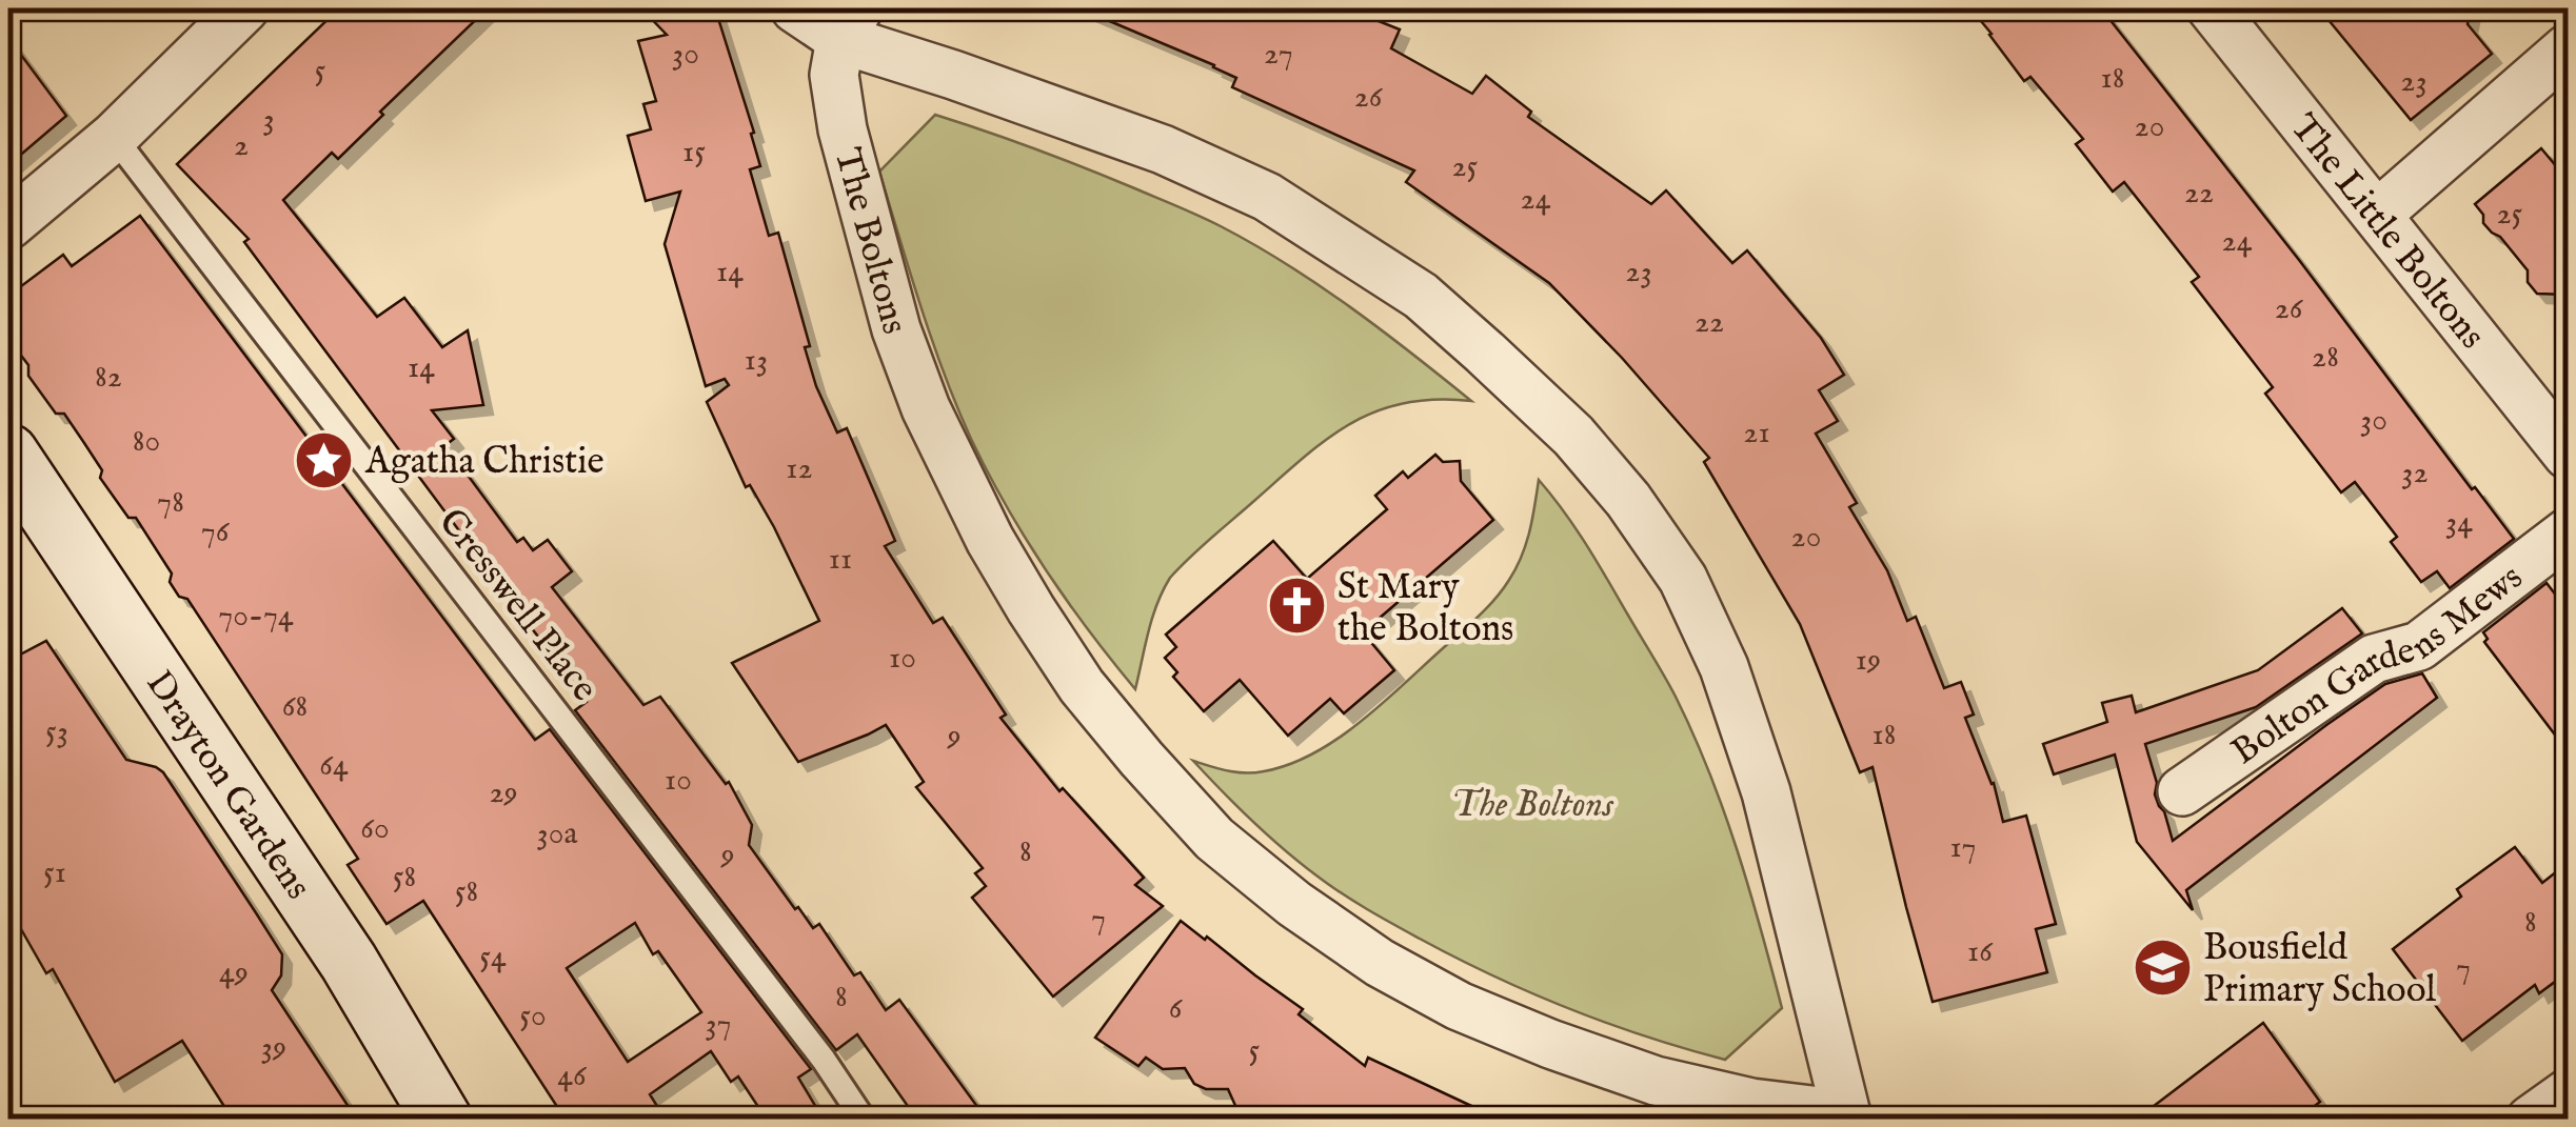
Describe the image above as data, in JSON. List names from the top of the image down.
{
  "streets": {
    "street": [
      "The Little Boltons",
      "The Boltons",
      "Bolton Gardens Mews",
      "Drayton Gardens"
    ],
    "lane": ["Cresswell Place"]
  },
  "parks": ["The Boltons"],
  "places": {
    "place": ["Agatha Christie"],
    "church": ["St Mary the Boltons"],
    "school or university": ["Bousfield Primary School"]
  },
  "house_numbers": [
    "30",
    "27",
    "5",
    "18",
    "23",
    "26",
    "3",
    "20",
    "2",
    "15",
    "25",
    "22",
    "24",
    "25",
    "24",
    "14",
    "23",
    "26",
    "22",
    "28",
    "13",
    "14",
    "82",
    "30",
    "21",
    "80",
    "12",
    "32",
    "78",
    "34",
    "76",
    "20",
    "11",
    "70-74",
    "10",
    "19",
    "68",
    "53",
    "18",
    "9",
    "64",
    "10",
    "29",
    "60",
    "30a",
    "17",
    "8",
    "9",
    "51",
    "58",
    "58",
    "7",
    "8",
    "16",
    "54",
    "7",
    "49",
    "8",
    "6",
    "50",
    "37",
    "39",
    "5",
    "46"
  ]
}
